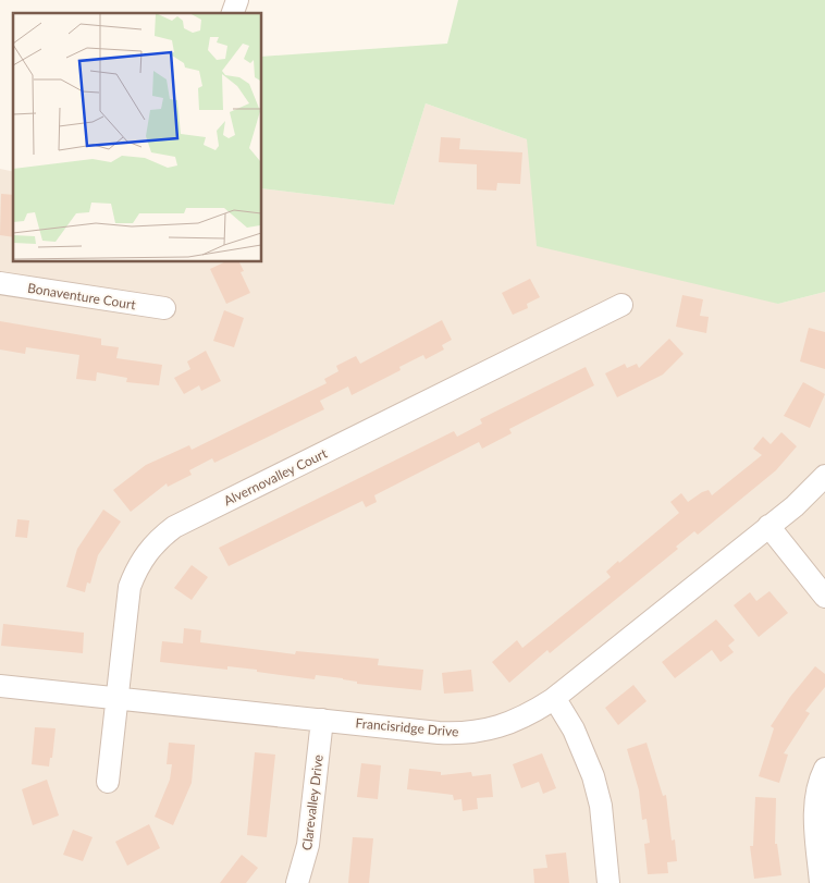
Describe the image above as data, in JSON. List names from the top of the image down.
{
  "streets": {
    "street": [
      "Bonaventure Court",
      "Alvernovalley Court",
      "Francisridge Drive",
      "Clarevalley Drive"
    ]
  },
  "crossings": [
    ["Alvernovalley Court", "Francisridge Drive"],
    ["Francisridge Drive", "Clarevalley Drive"]
  ]
}
